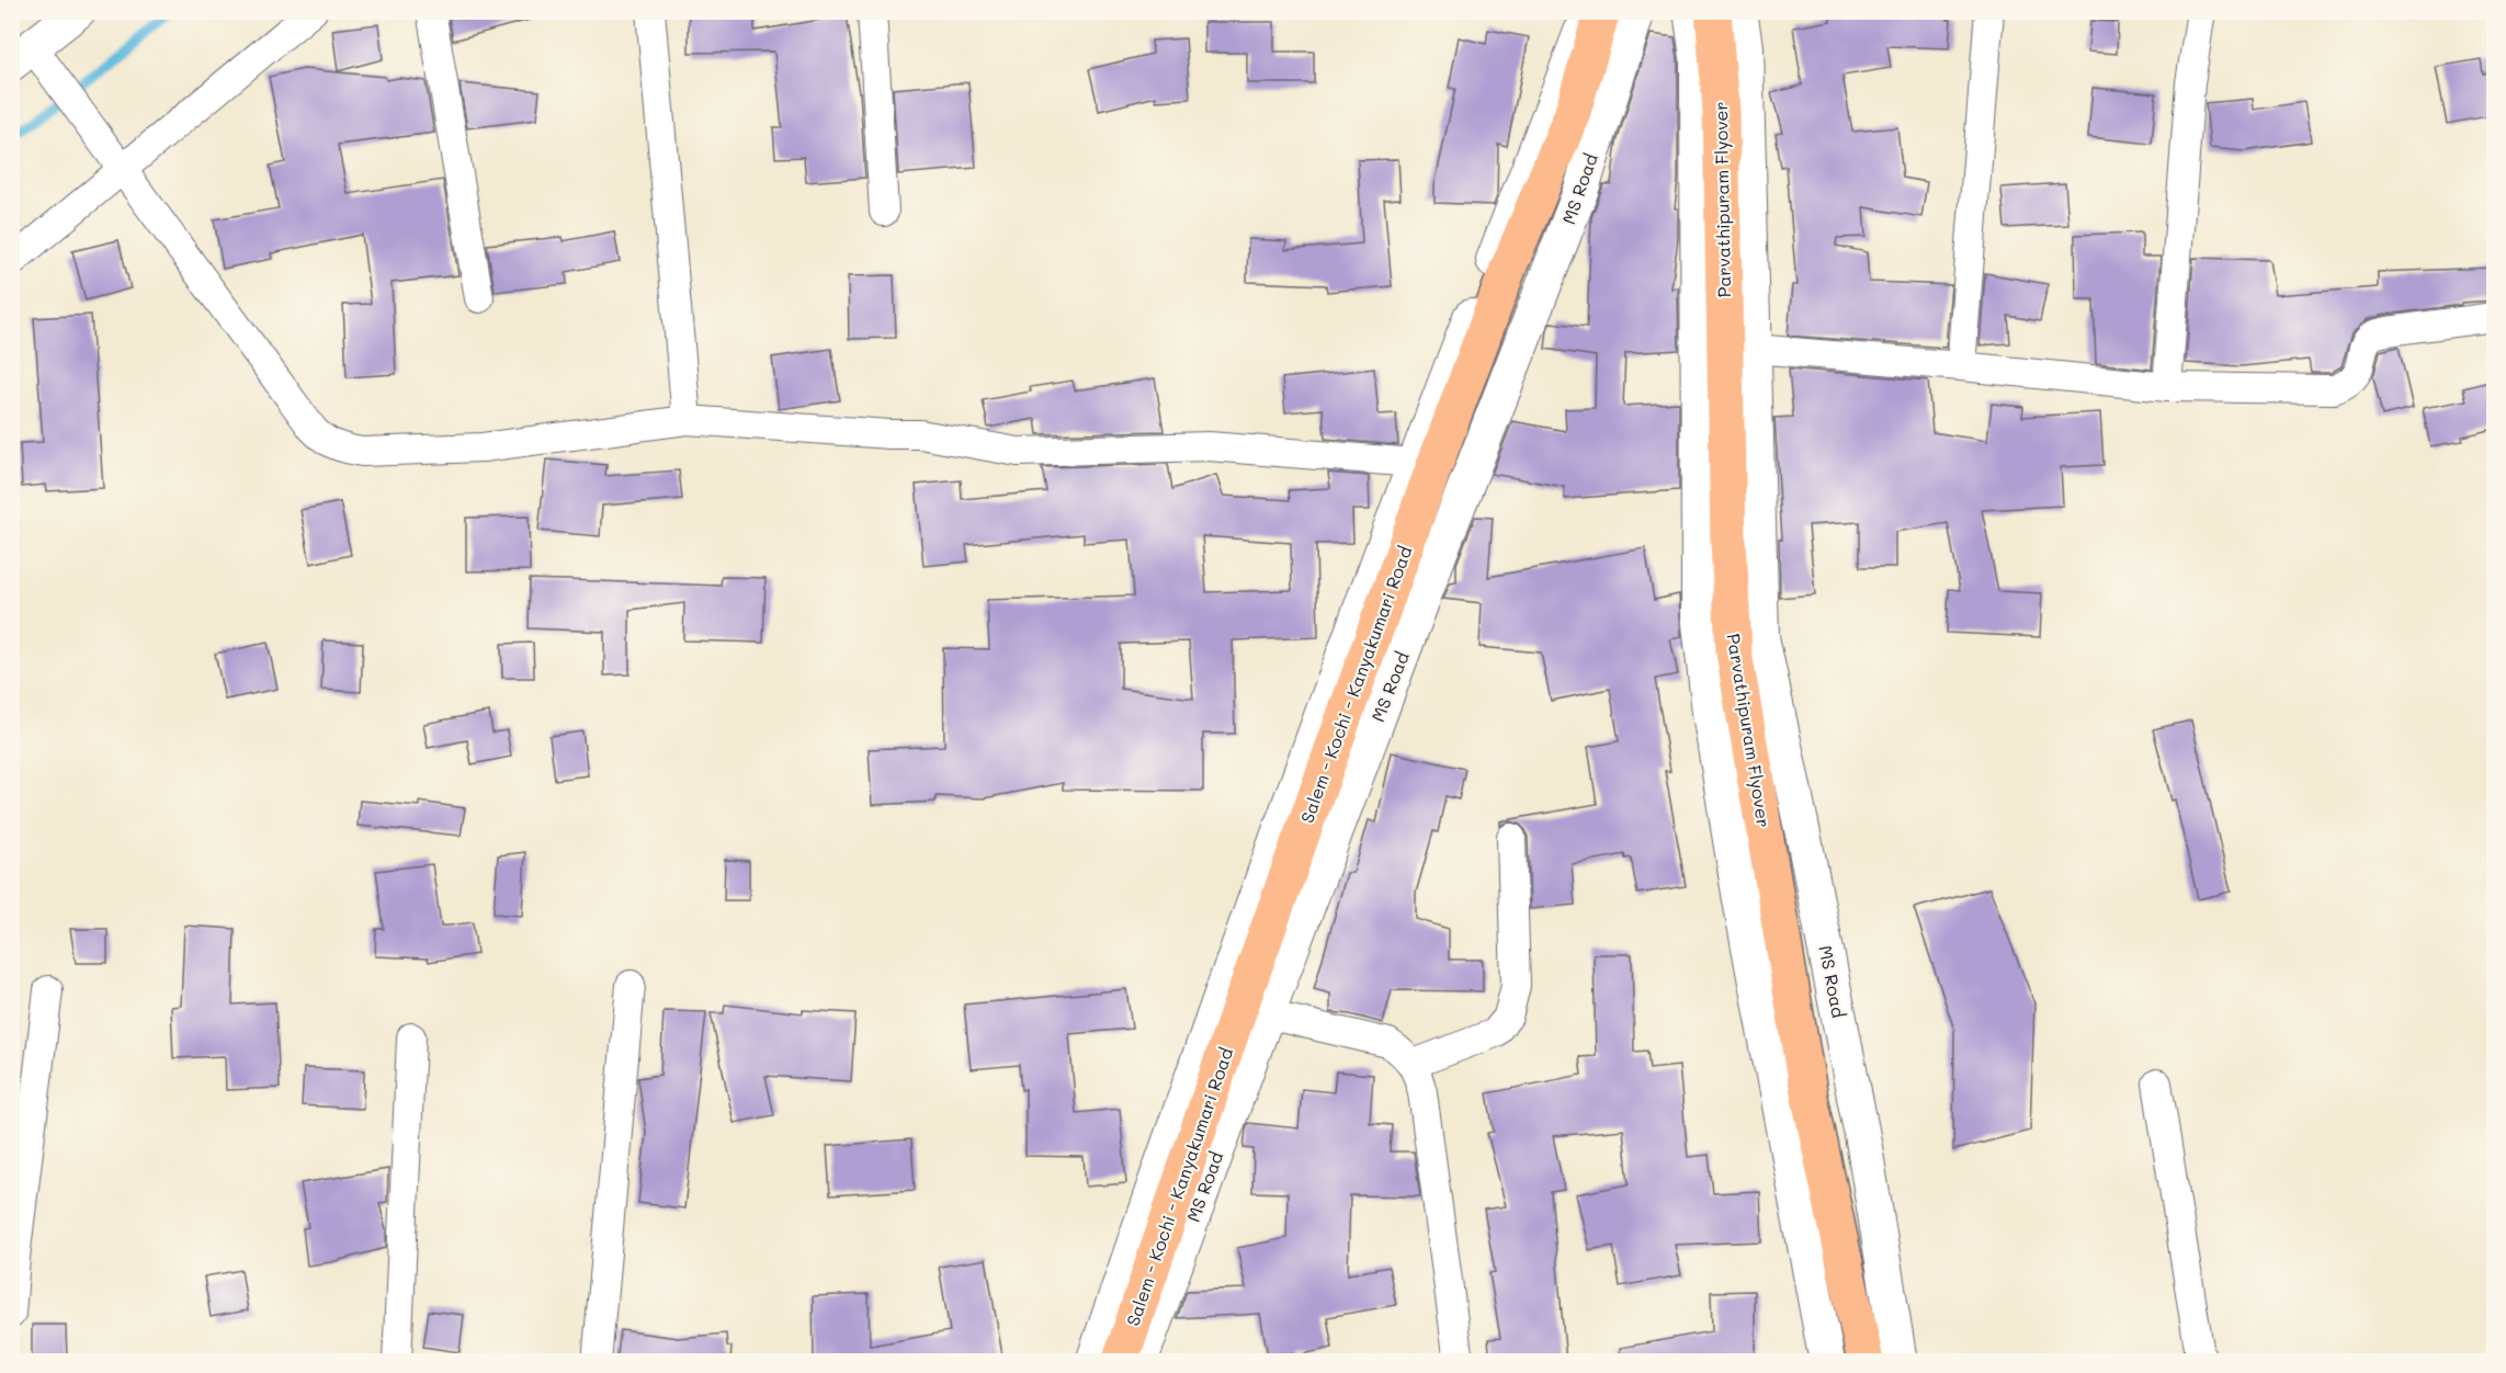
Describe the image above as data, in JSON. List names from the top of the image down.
{
  "streets": {
    "highway": ["Parvathipuram Flyover", "Salem - Kochi - Kanyakumari Road"],
    "street": ["MS Road"]
  }
}
